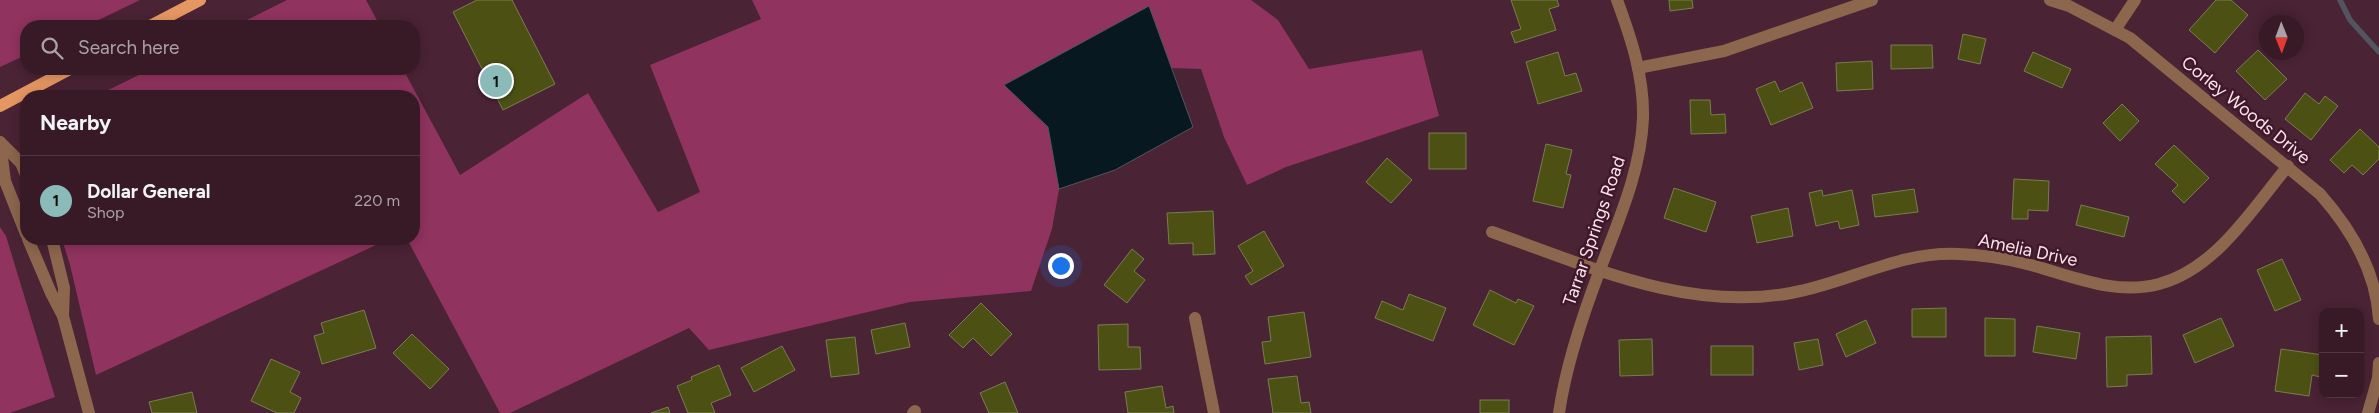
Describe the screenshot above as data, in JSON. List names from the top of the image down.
{
  "streets": {
    "street": ["Corley Woods Drive", "Tarrar Springs Road", "Amelia Drive"]
  },
  "crossings": [
    ["Corley Woods Drive", "Amelia Drive"],
    ["Tarrar Springs Road", "Amelia Drive"]
  ],
  "north": "bottom",
  "page": {
    "search": "Search here",
    "pins": "1",
    "heading": "Nearby",
    "list": [
      {
        "mark": "1",
        "name": "Dollar General",
        "note": "Shop",
        "value": "220 m"
      }
    ],
    "map_buttons": ["+", "−"]
  }
}
